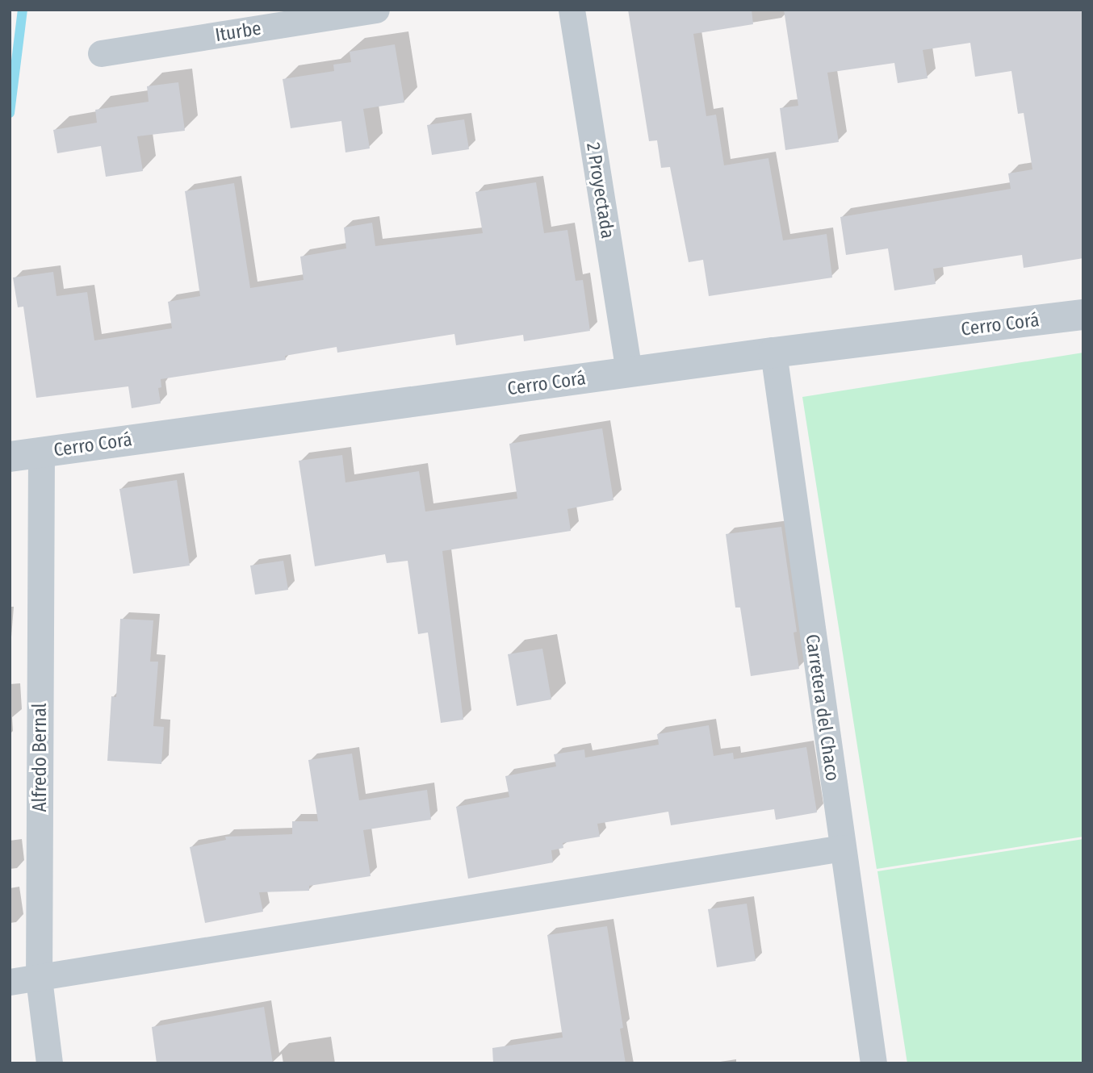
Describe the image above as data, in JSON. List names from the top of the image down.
{
  "streets": {
    "street": [
      "Iturbe",
      "2 Proyectada",
      "Cerro Corá",
      "Carretera del Chaco",
      "Alfredo Bernal"
    ]
  },
  "crossings": [
    ["2 Proyectada", "Cerro Corá"],
    ["Cerro Corá", "Carretera del Chaco"],
    ["Cerro Corá", "Alfredo Bernal"]
  ]
}
